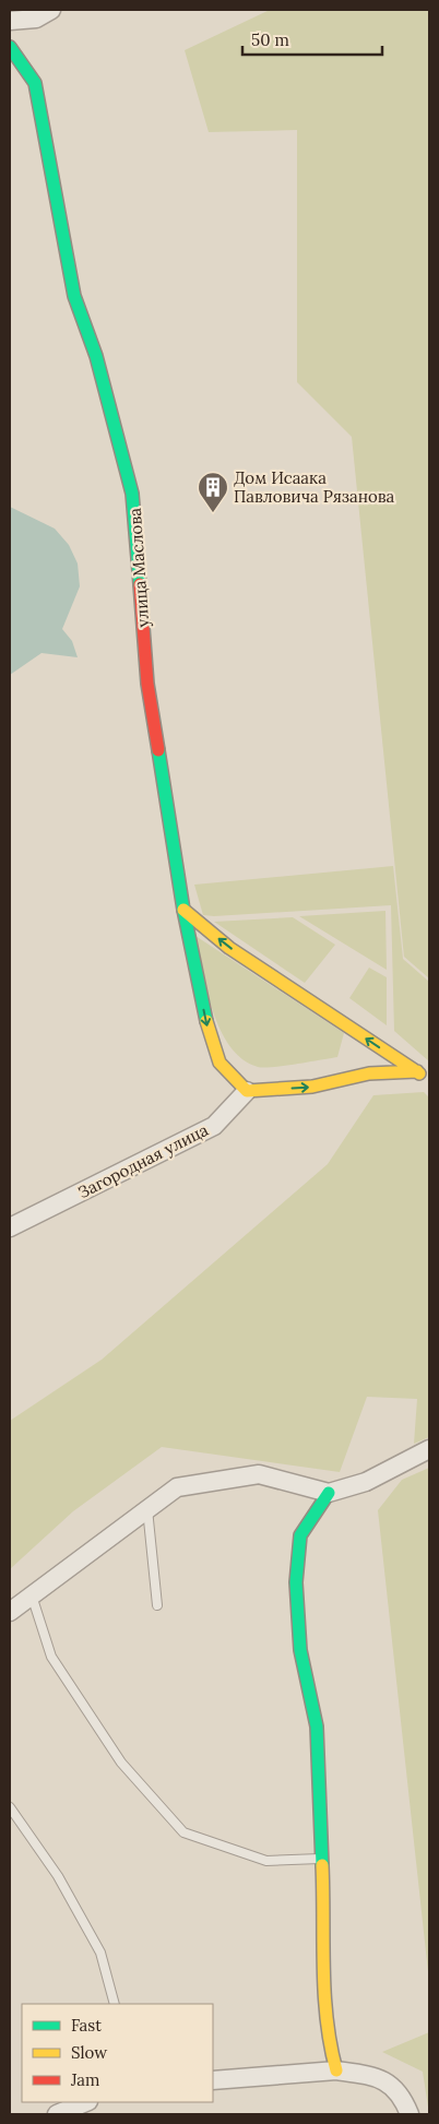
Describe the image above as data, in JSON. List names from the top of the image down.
{
  "streets": {
    "street": ["улица Маслова", "Загородная улица"]
  },
  "crossings": [
    ["улица Маслова", "Загородная улица"]
  ],
  "places": {
    "building": ["Дом Исаака Павловича Рязанова"]
  },
  "legend": ["Fast", "Slow", "Jam"],
  "scale_bar": "50 m"
}
